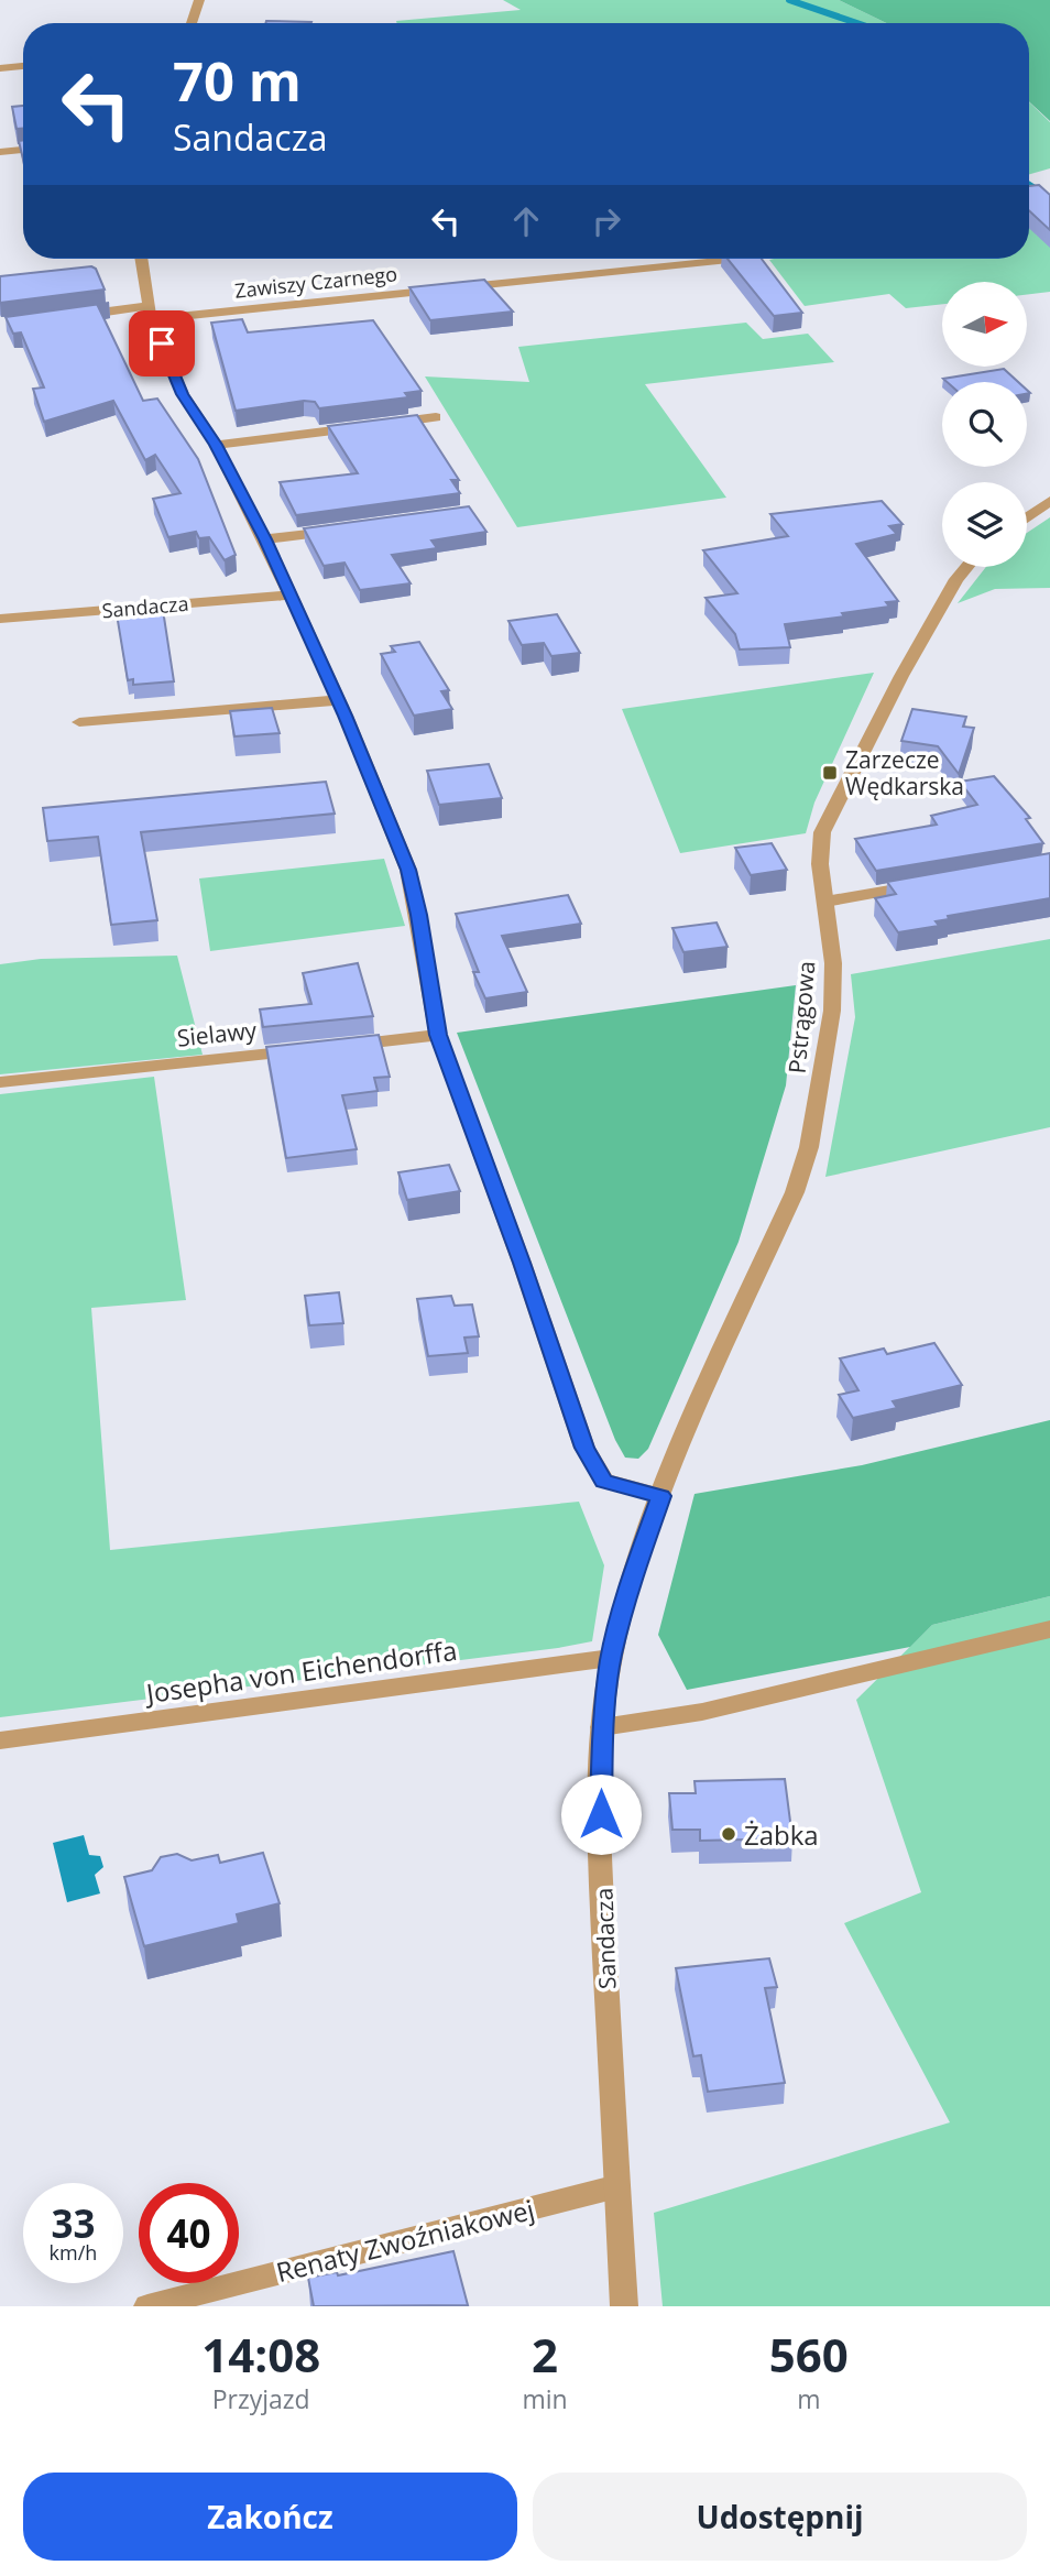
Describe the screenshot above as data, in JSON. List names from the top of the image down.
{
  "streets": {
    "street": [
      "Zawiszy Czarnego",
      "Sandacza",
      "Pstrągowa",
      "Sielawy",
      "Josepha von Eichendorffa",
      "Renaty Zwoźniakowej"
    ]
  },
  "crossings": [
    ["Sandacza", "Pstrągowa"],
    ["Sandacza", "Josepha von Eichendorffa"],
    ["Sandacza", "Renaty Zwoźniakowej"]
  ],
  "places": {
    "transit": ["Zarzecze Wędkarska"],
    "other": ["Żabka"]
  },
  "north": "right",
  "page": {
    "turn": ["70 m", "Sandacza"],
    "speed": "33 km/h",
    "limit": "40",
    "eta": [
      "14:08",
      "Przyjazd",
      "2",
      "min",
      "560",
      "m"
    ],
    "buttons": ["Zakończ", "Udostępnij"]
  }
}
